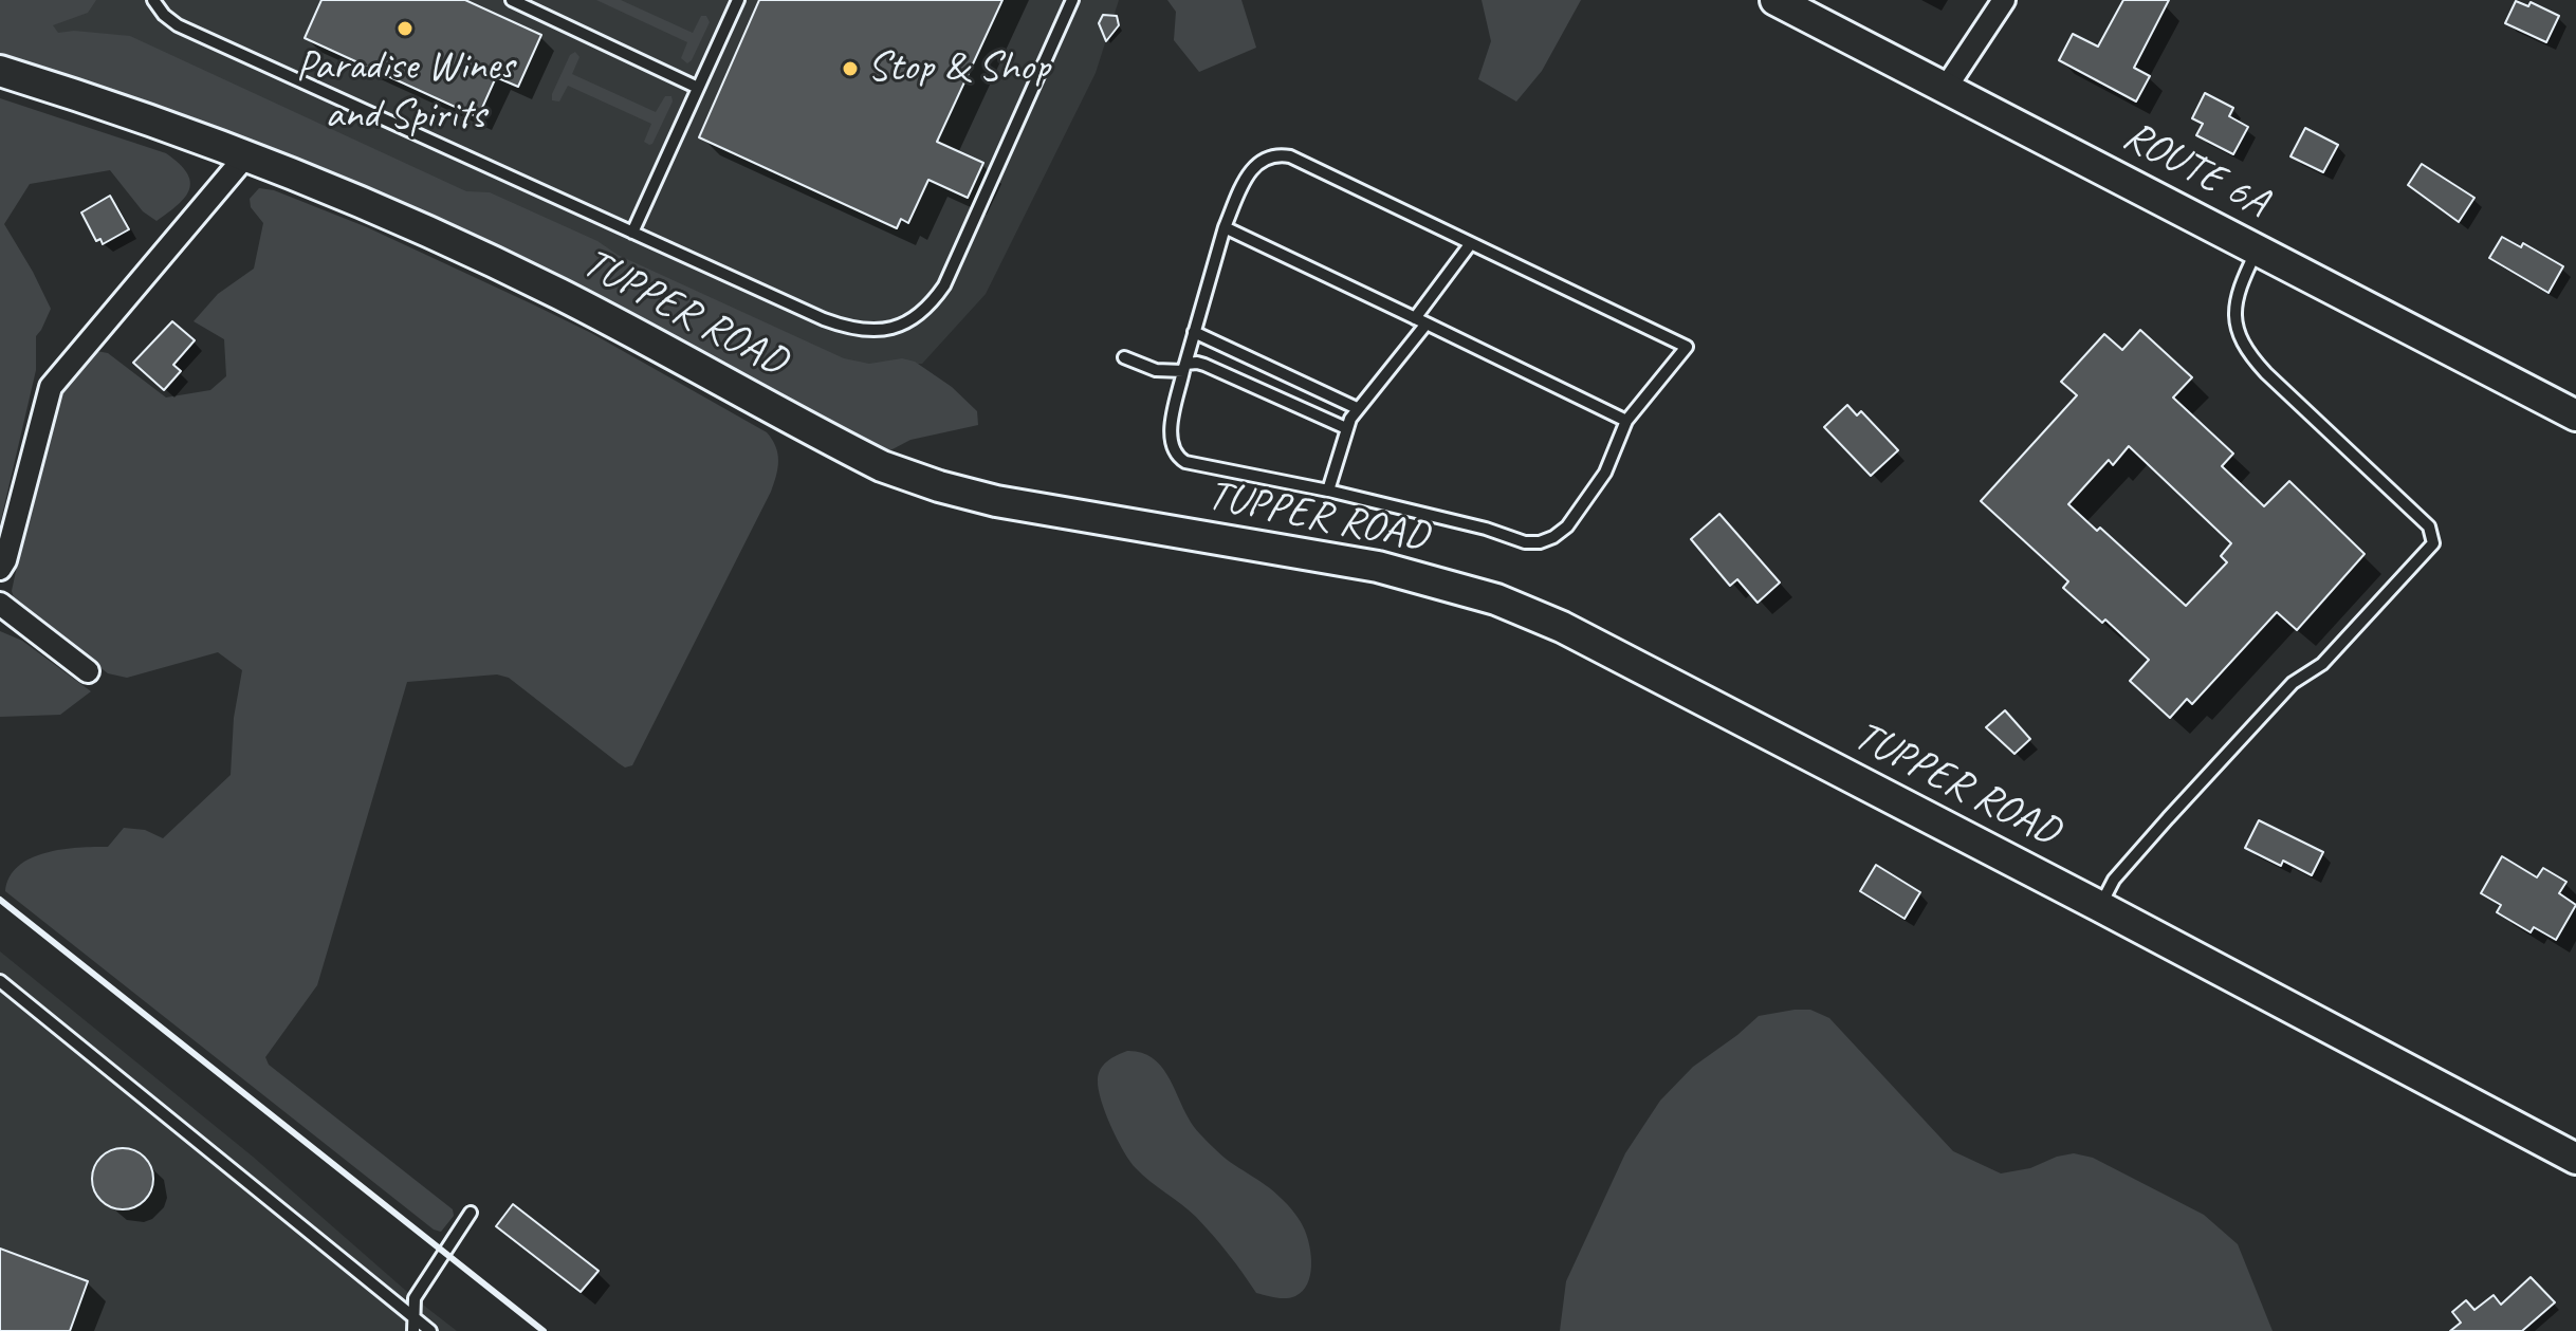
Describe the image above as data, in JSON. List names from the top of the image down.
{
  "streets": {
    "main road": ["ROUTE 6A", "TUPPER ROAD"]
  },
  "places": ["Paradise Wines and Spirits", "Stop & Shop"]
}
